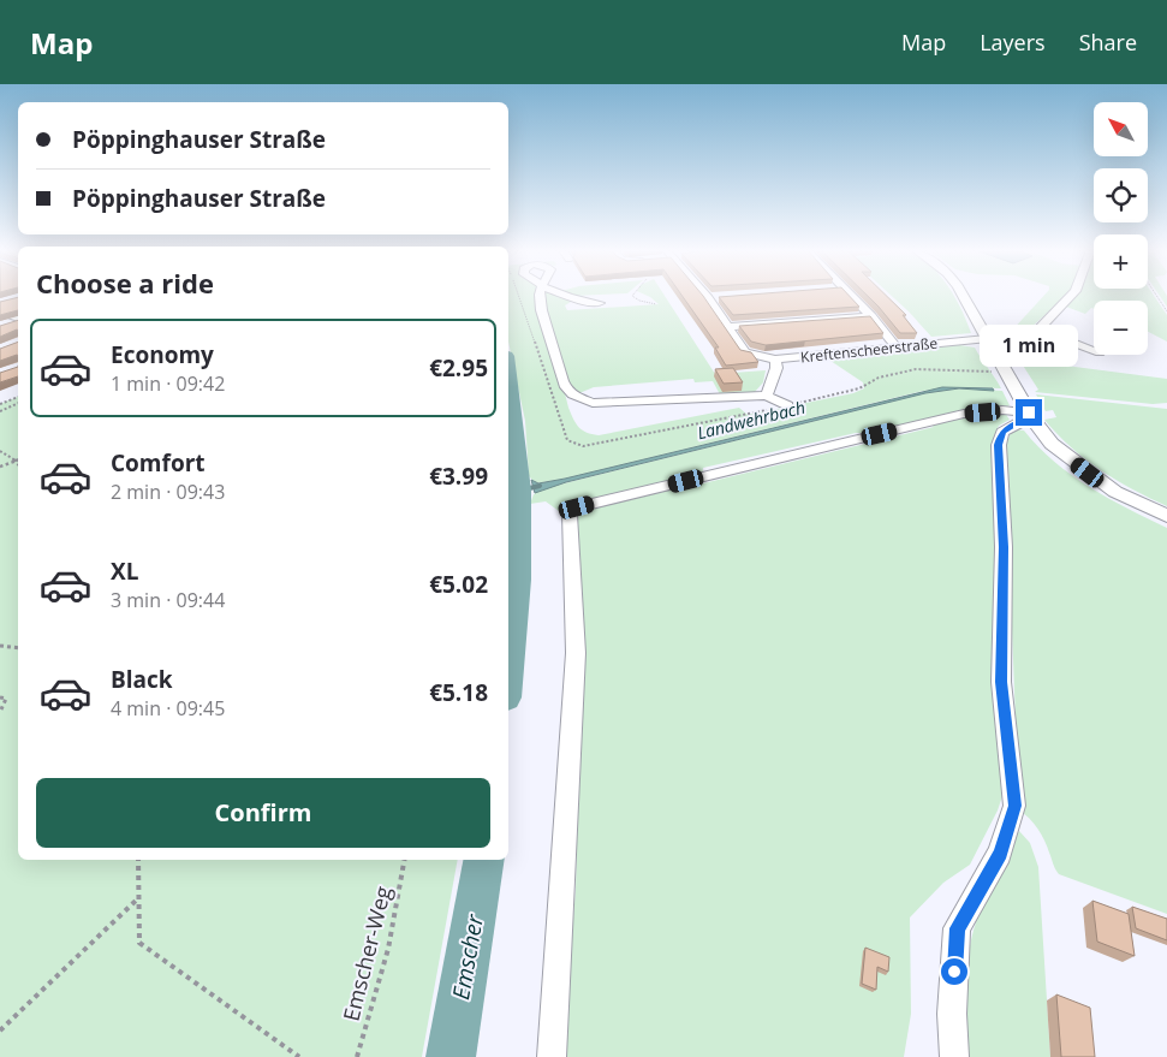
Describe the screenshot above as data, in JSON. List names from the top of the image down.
{
  "streets": {
    "street": ["Kreftenscheerstraße"],
    "path": ["Emscher-Weg"]
  },
  "water": ["Landwehrbach", "Emscher"],
  "north": "top left",
  "page": {
    "header": "Map",
    "nav": ["Map", "Layers", "Share"],
    "map_buttons": ["+", "−"],
    "banner": ["Pöppinghauser Straße", "Pöppinghauser Straße"],
    "heading": "Choose a ride",
    "list": [
      {
        "name": "Economy",
        "note": "1 min · 09:42",
        "value": "€2.95"
      },
      {
        "name": "Comfort",
        "note": "2 min · 09:43",
        "value": "€3.99"
      },
      {
        "name": "XL",
        "note": "3 min · 09:44",
        "value": "€5.02"
      },
      {
        "name": "Black",
        "note": "4 min · 09:45",
        "value": "€5.18"
      }
    ],
    "bubble": "1 min",
    "buttons": "Confirm"
  }
}
